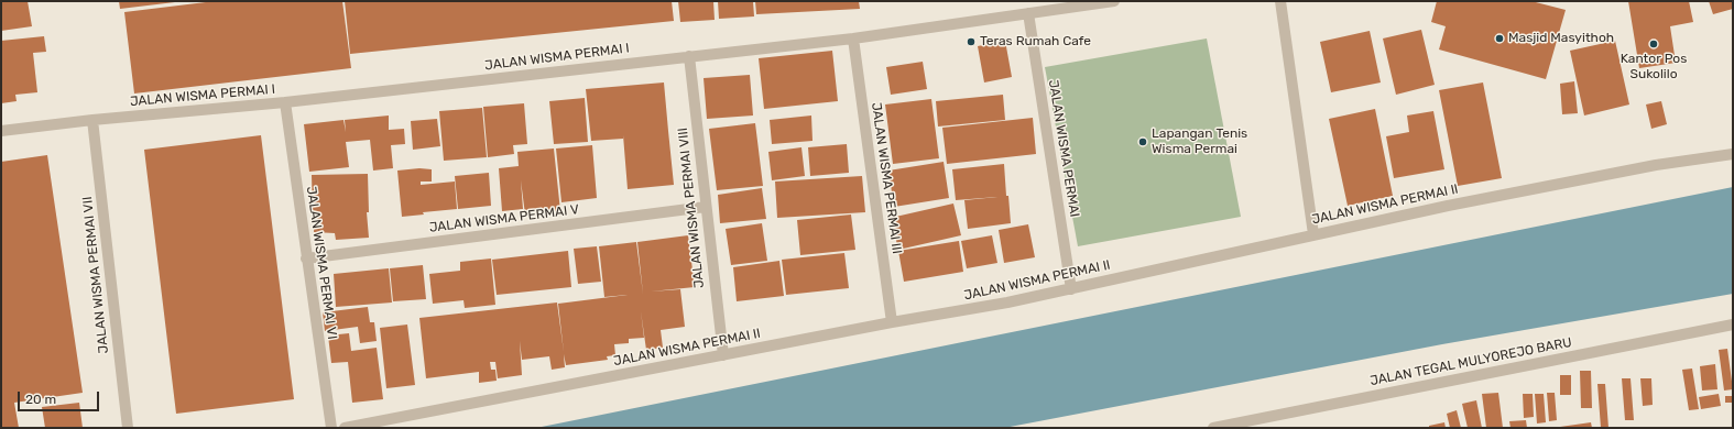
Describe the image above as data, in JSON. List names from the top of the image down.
{
  "streets": {
    "street": [
      "JALAN WISMA PERMAI I",
      "JALAN WISMA PERMAI",
      "JALAN WISMA PERMAI III",
      "JALAN WISMA PERMAI II",
      "JALAN WISMA PERMAI VIII",
      "JALAN WISMA PERMAI V",
      "JALAN WISMA PERMAI VI",
      "JALAN WISMA PERMAI VII",
      "JALAN TEGAL MULYOREJO BARU"
    ]
  },
  "crossings": [
    ["JALAN WISMA PERMAI I", "JALAN WISMA PERMAI"],
    ["JALAN WISMA PERMAI I", "JALAN WISMA PERMAI III"],
    ["JALAN WISMA PERMAI I", "JALAN WISMA PERMAI VIII"],
    ["JALAN WISMA PERMAI I", "JALAN WISMA PERMAI VI"],
    ["JALAN WISMA PERMAI I", "JALAN WISMA PERMAI VII"],
    ["JALAN WISMA PERMAI", "JALAN WISMA PERMAI II"],
    ["JALAN WISMA PERMAI III", "JALAN WISMA PERMAI II"],
    ["JALAN WISMA PERMAI II", "JALAN WISMA PERMAI VIII"],
    ["JALAN WISMA PERMAI VIII", "JALAN WISMA PERMAI V"],
    ["JALAN WISMA PERMAI V", "JALAN WISMA PERMAI VI"]
  ],
  "places": [
    "Masjid Masyithoh",
    "Teras Rumah Cafe",
    "Kantor Pos Sukolilo",
    "Lapangan Tenis Wisma Permai"
  ],
  "scale_bar": "20 m"
}
